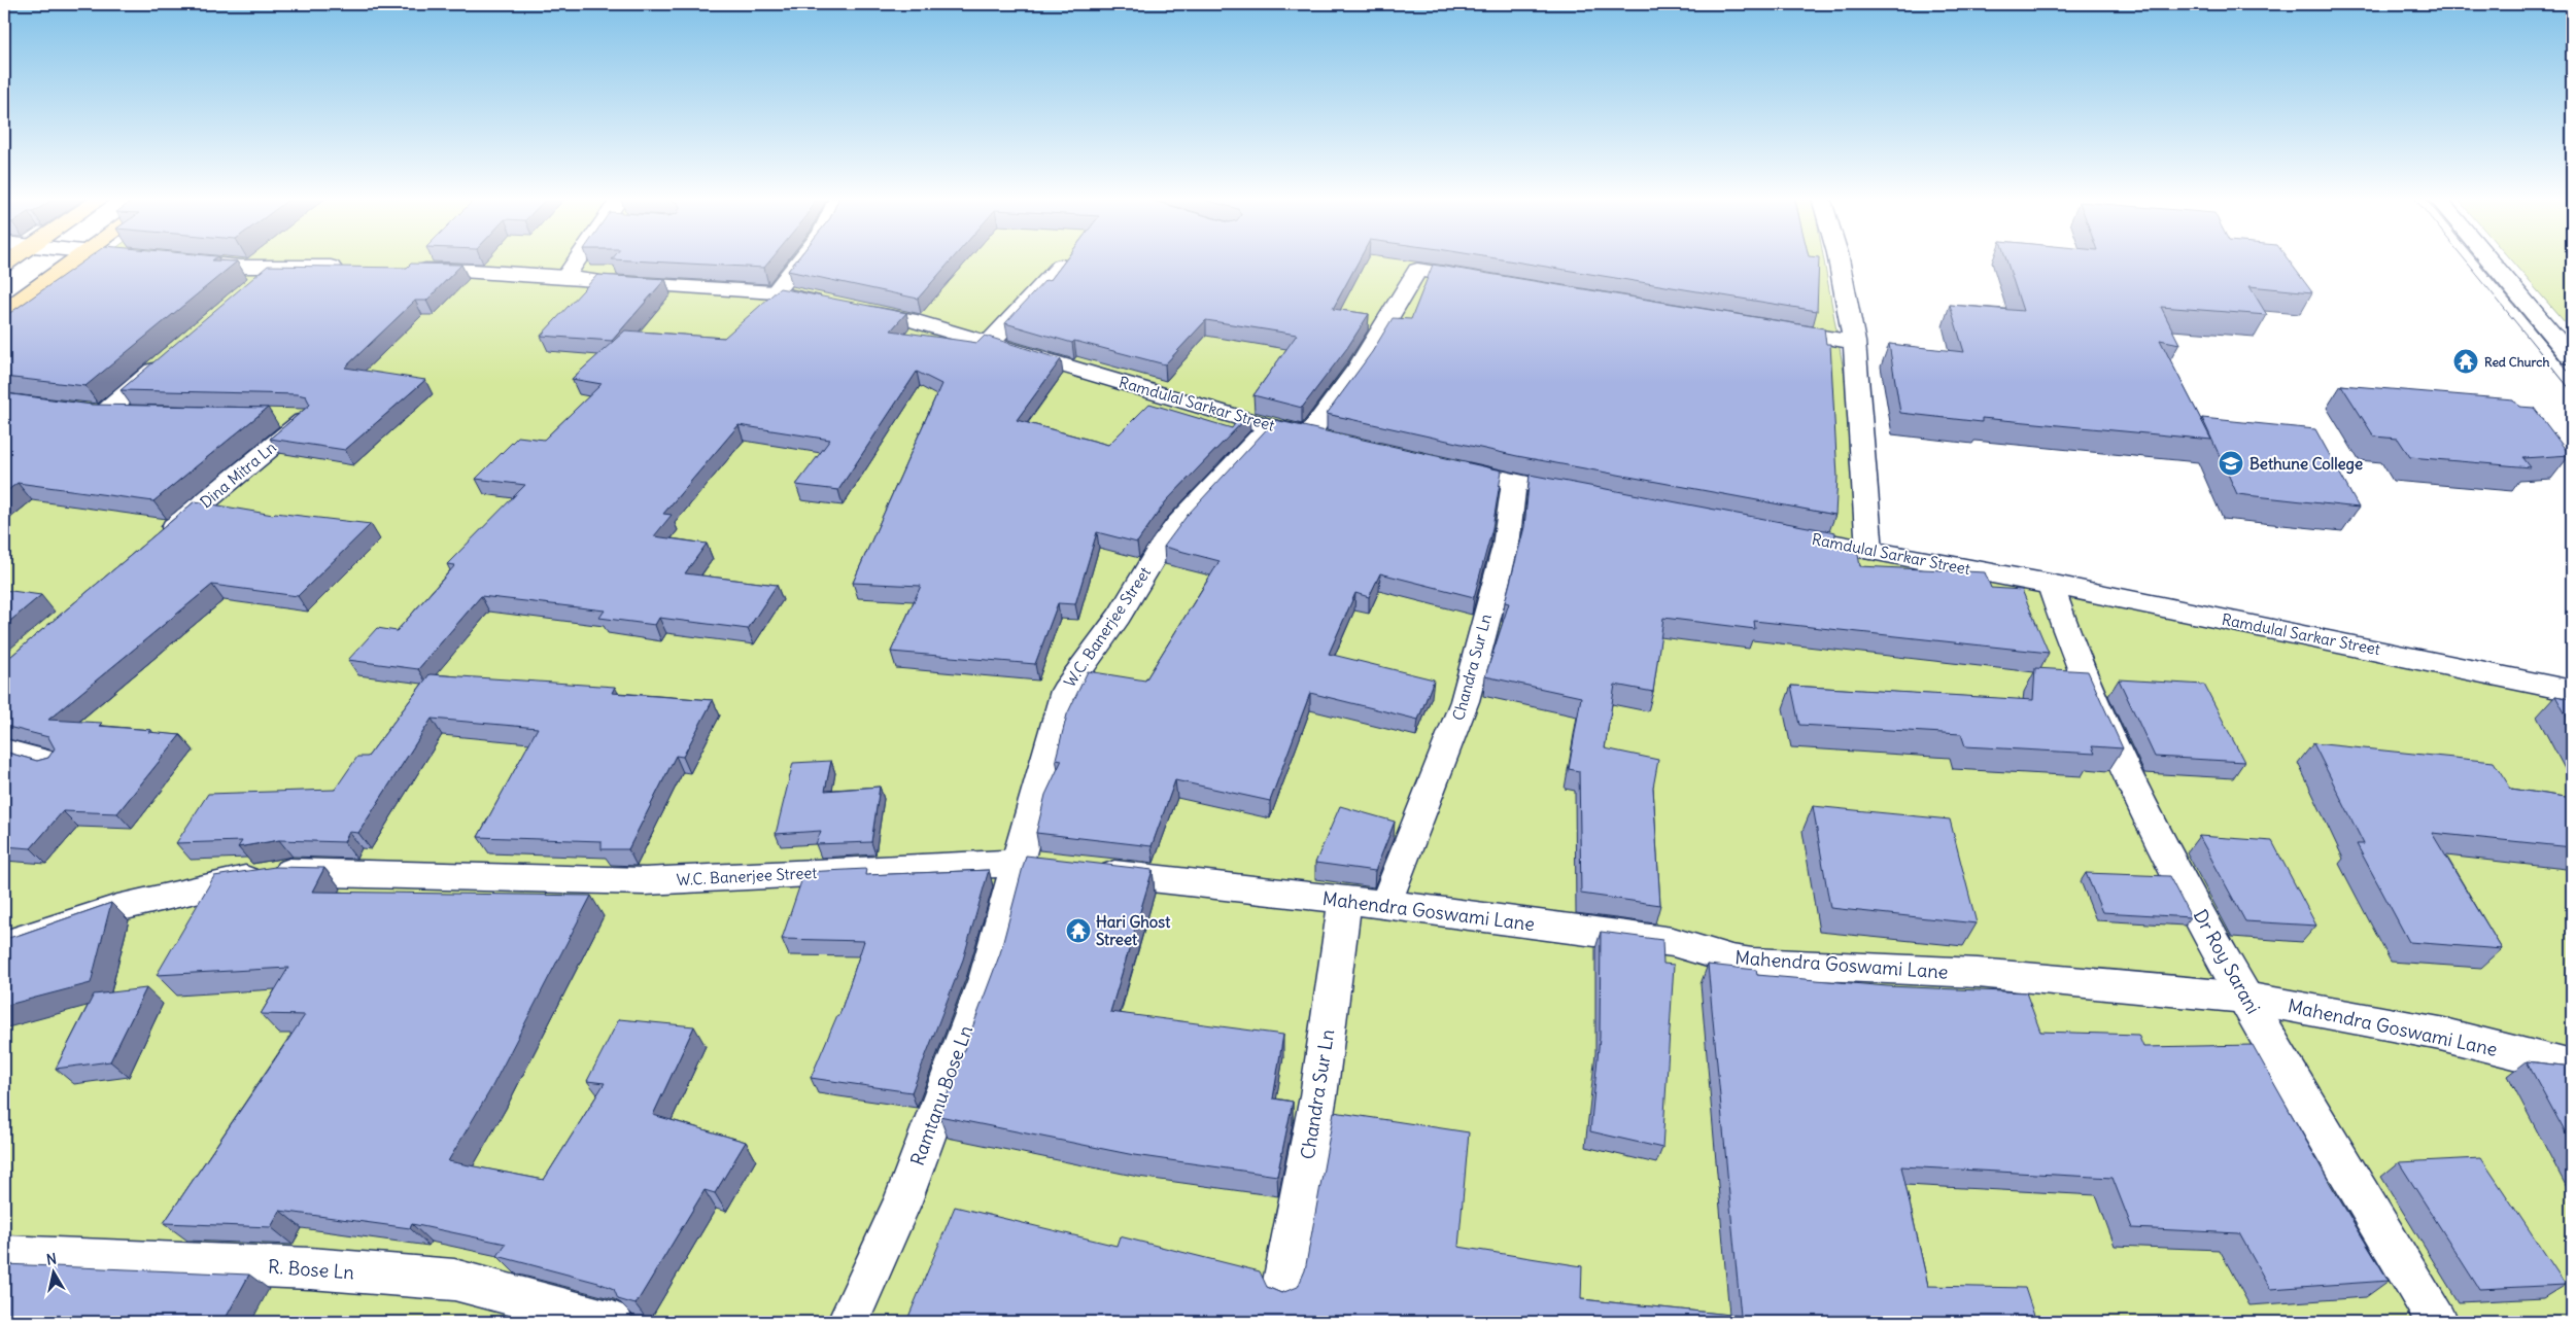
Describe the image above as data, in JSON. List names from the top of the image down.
{
  "streets": {
    "street": [
      "Ramdulal Sarkar Street",
      "Dina Mitra Ln",
      "W.C. Banerjee Street",
      "Chandra Sur Ln",
      "Mahendra Goswami Lane",
      "Dr Roy Sarani",
      "Ramtanu Bose Ln",
      "R. Bose Ln"
    ]
  },
  "crossings": [
    ["Ramdulal Sarkar Street", "W.C. Banerjee Street"],
    ["Ramdulal Sarkar Street", "Dr Roy Sarani"],
    ["W.C. Banerjee Street", "Ramtanu Bose Ln"],
    ["Chandra Sur Ln", "Mahendra Goswami Lane"],
    ["Mahendra Goswami Lane", "Dr Roy Sarani"]
  ],
  "places": {
    "temple": ["Red Church", "Hari Ghost Street"],
    "school or university": ["Bethune College"]
  },
  "north": "top"
}
